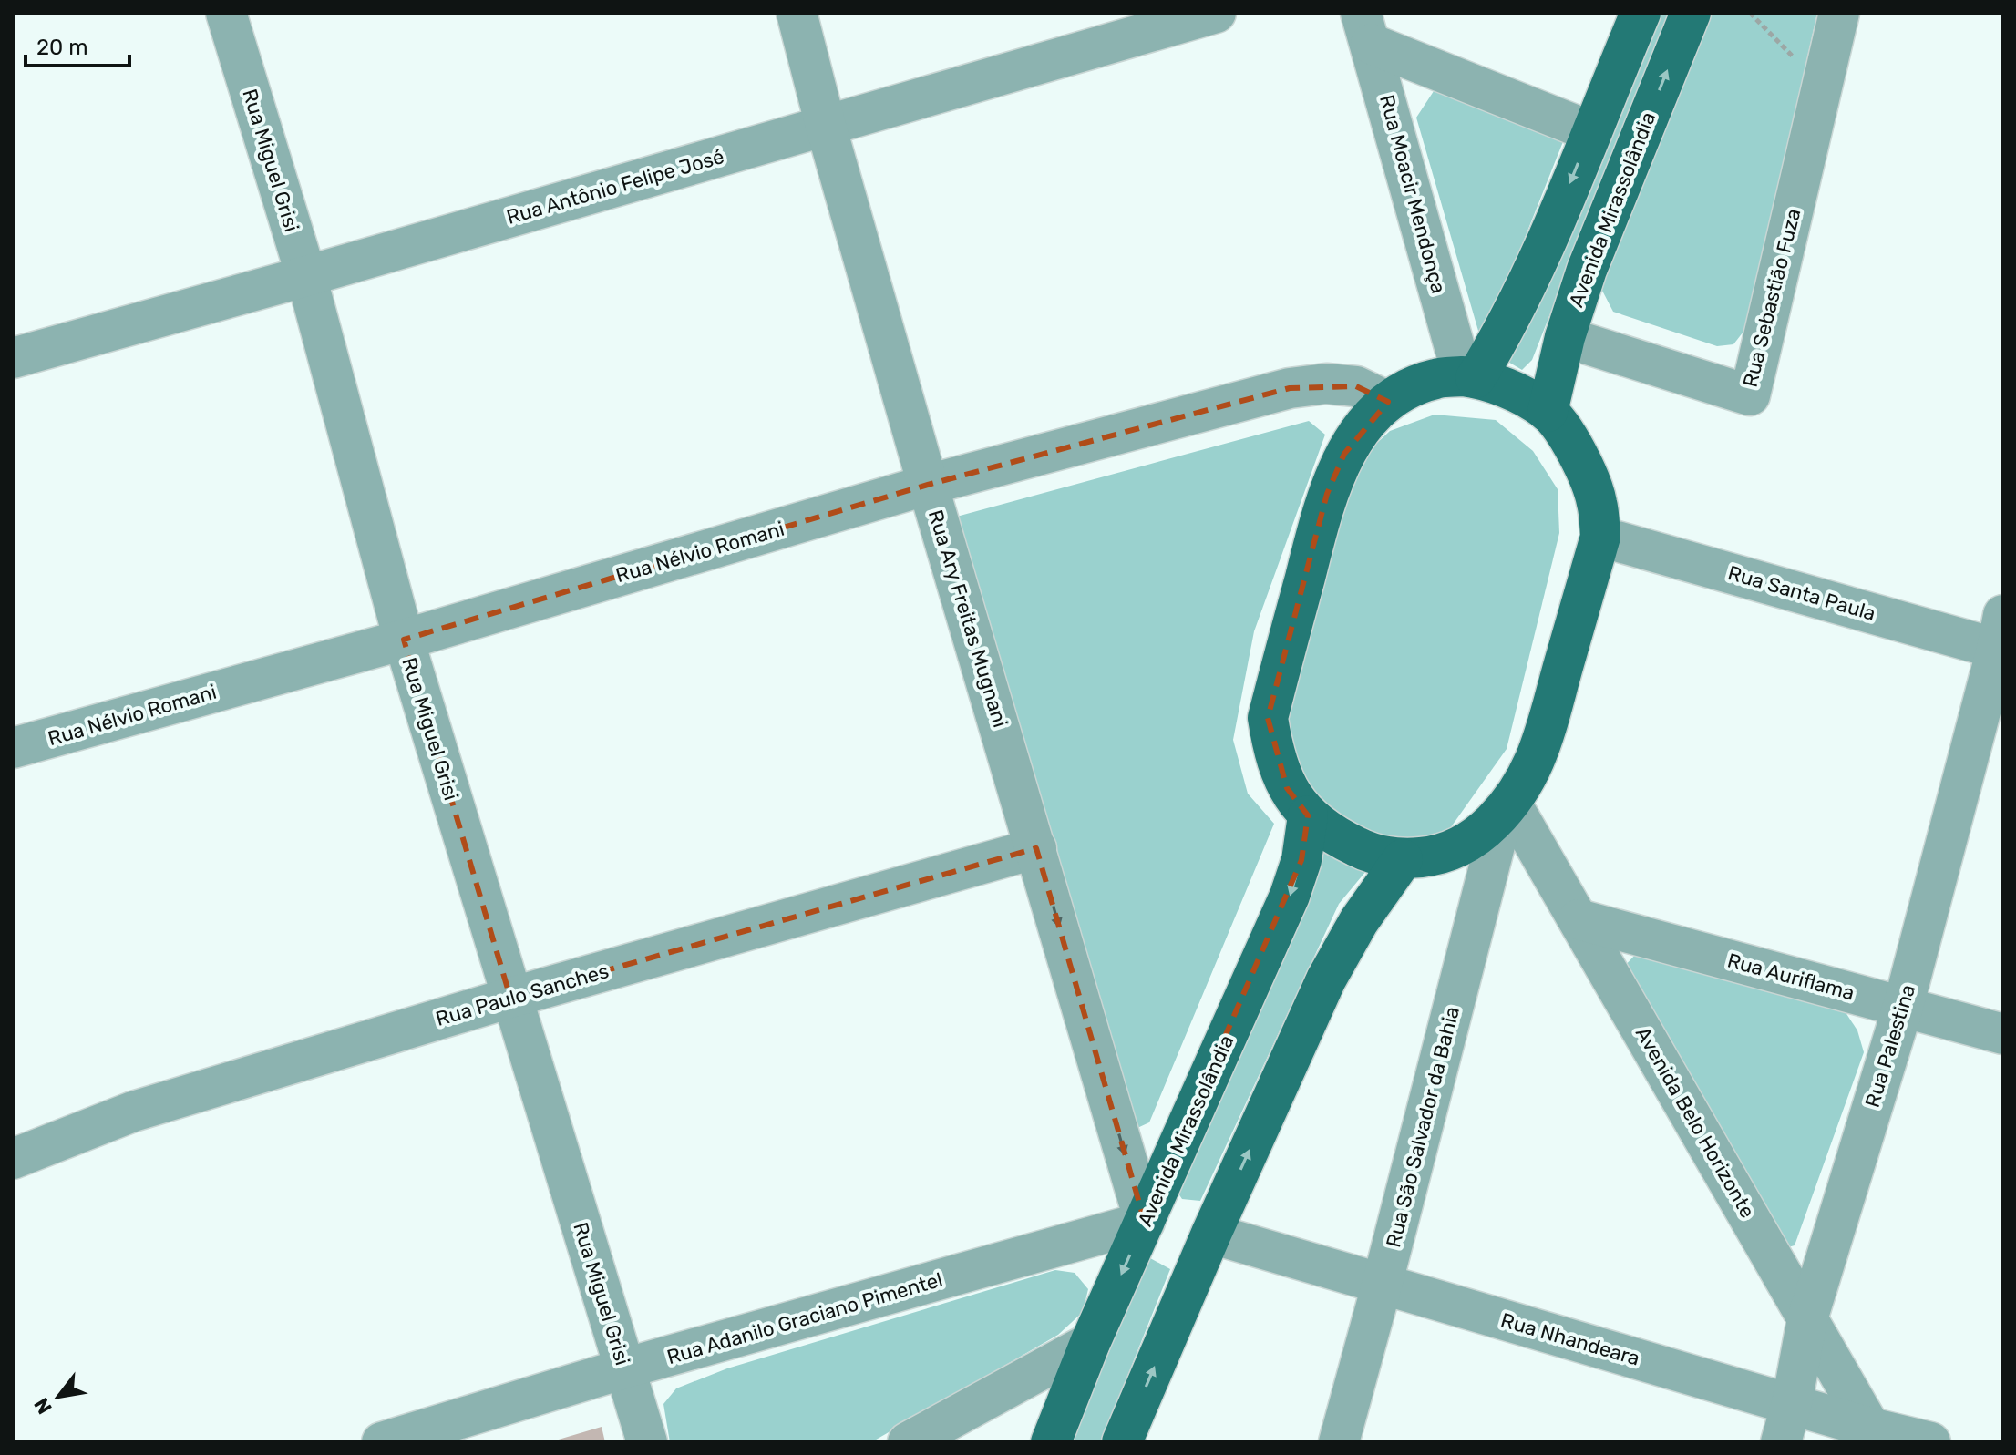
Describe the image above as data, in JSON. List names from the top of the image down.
{
  "streets": {
    "main road": ["Avenida Mirassolândia"],
    "street": [
      "Rua Miguel Grisi",
      "Rua Antônio Felipe José",
      "Rua Moacir Mendonça",
      "Rua Sebastião Fuza",
      "Rua Nélvio Romani",
      "Rua Santa Paula",
      "Rua Ary Freitas Mugnani",
      "Rua Auriflama",
      "Rua Paulo Sanches",
      "Rua Palestina",
      "Avenida Belo Horizonte",
      "Rua São Salvador da Bahia",
      "Rua Adanilo Graciano Pimentel",
      "Rua Nhandeara"
    ]
  },
  "crossings": [
    ["Rua Miguel Grisi", "Rua Antônio Felipe José"],
    ["Rua Miguel Grisi", "Rua Nélvio Romani"],
    ["Rua Miguel Grisi", "Rua Paulo Sanches"],
    ["Rua Miguel Grisi", "Rua Adanilo Graciano Pimentel"],
    ["Rua Antônio Felipe José", "Rua Ary Freitas Mugnani"],
    ["Avenida Mirassolândia", "Rua Sebastião Fuza"],
    ["Avenida Mirassolândia", "Rua Ary Freitas Mugnani"],
    ["Avenida Mirassolândia", "Rua Adanilo Graciano Pimentel"],
    ["Rua Nélvio Romani", "Rua Ary Freitas Mugnani"],
    ["Rua Santa Paula", "Rua Palestina"],
    ["Rua Ary Freitas Mugnani", "Rua Paulo Sanches"],
    ["Rua Ary Freitas Mugnani", "Rua Adanilo Graciano Pimentel"],
    ["Rua Auriflama", "Rua Palestina"],
    ["Rua Auriflama", "Avenida Belo Horizonte"],
    ["Rua Palestina", "Avenida Belo Horizonte"],
    ["Rua Palestina", "Rua Nhandeara"],
    ["Avenida Belo Horizonte", "Rua São Salvador da Bahia"],
    ["Avenida Belo Horizonte", "Rua Nhandeara"],
    ["Rua São Salvador da Bahia", "Rua Nhandeara"]
  ],
  "scale_bar": "20 m",
  "north": "bottom left"
}
